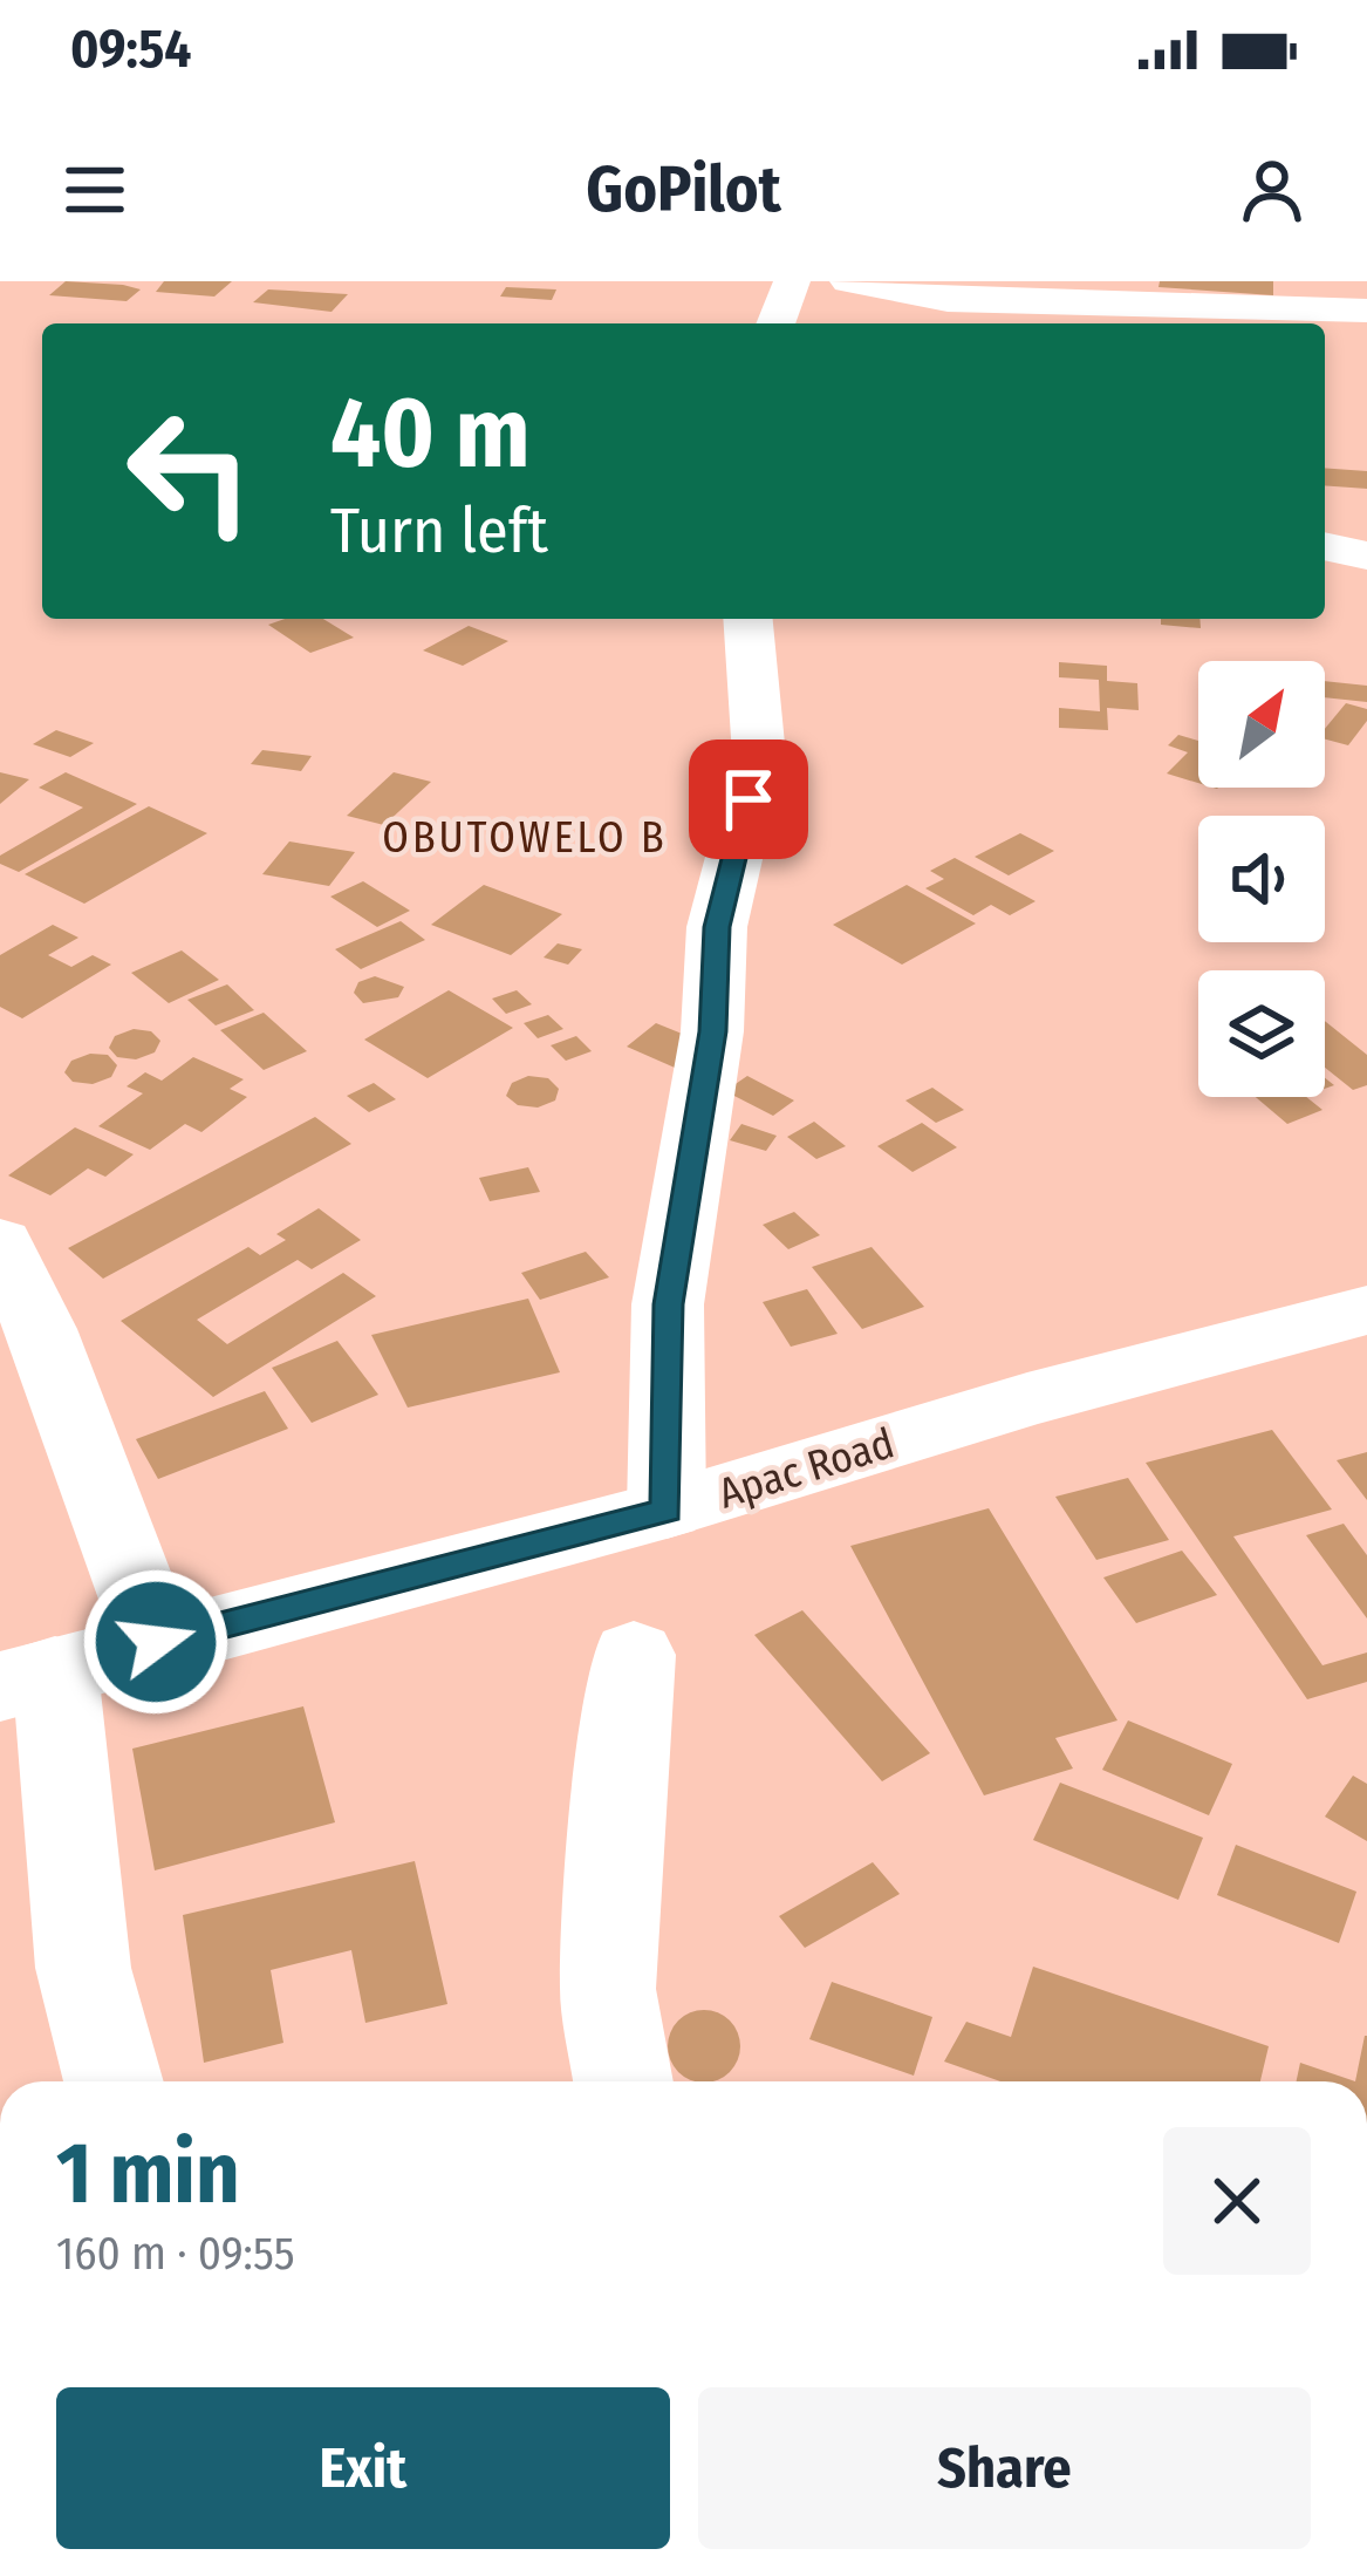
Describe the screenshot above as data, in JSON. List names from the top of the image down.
{
  "streets": {
    "street": ["Apac Road"]
  },
  "districts": ["OBUTOWELO B"],
  "north": "top right",
  "page": {
    "status": "09:54",
    "header": "GoPilot",
    "turn": ["40 m", "Turn left"],
    "heading": ["1 min", "160 m · 09:55"],
    "buttons": ["Exit", "Share"]
  }
}
